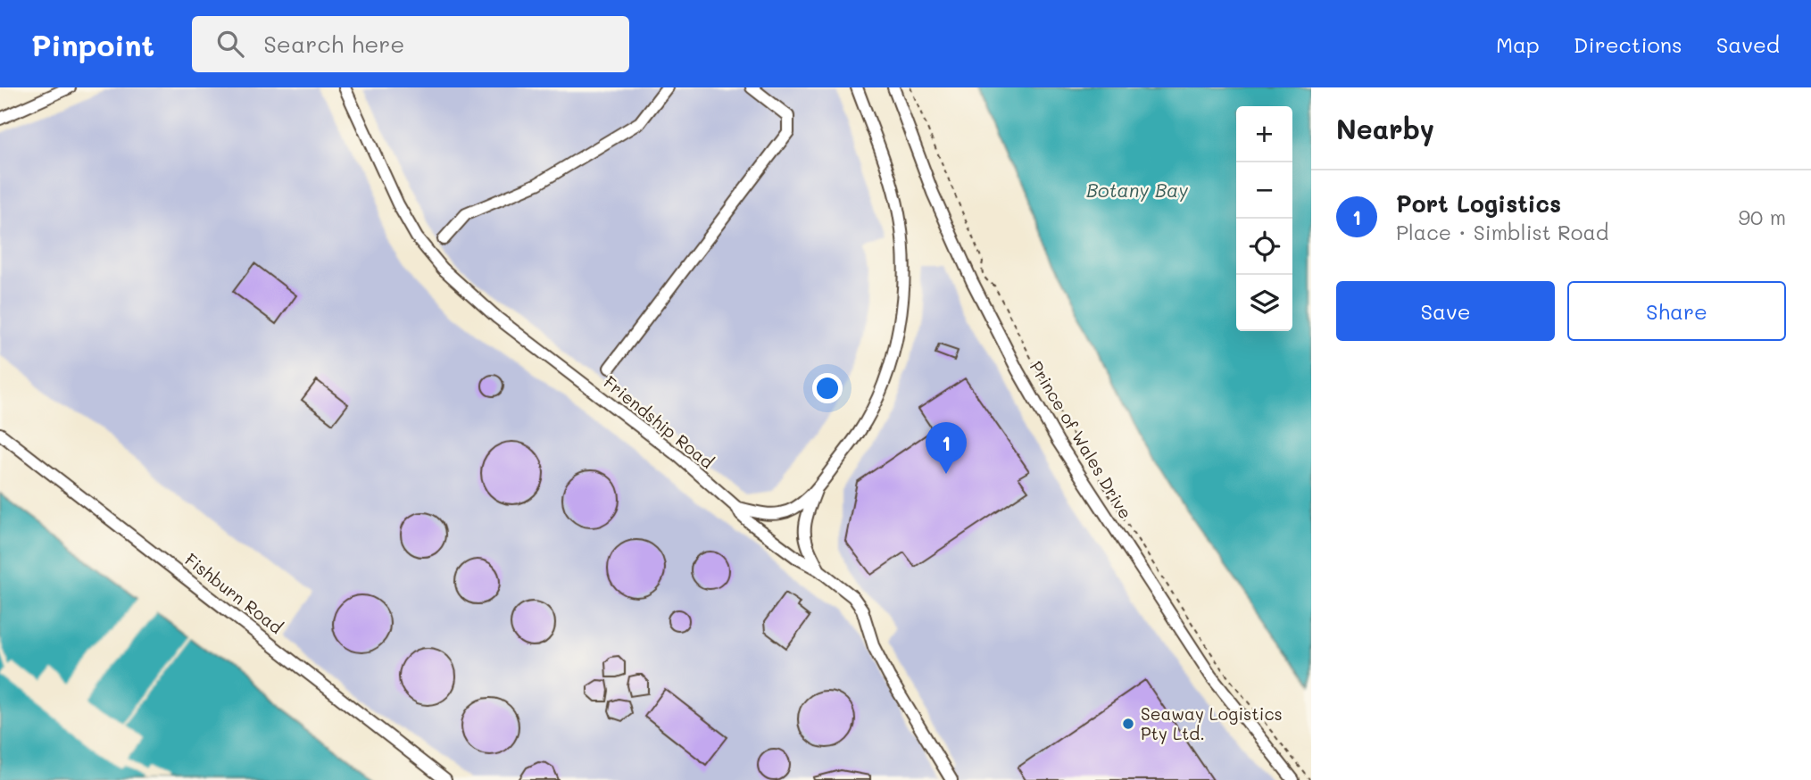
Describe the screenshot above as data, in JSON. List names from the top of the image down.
{
  "streets": {
    "street": ["Friendship Road", "Prince of Wales Drive", "Fishburn Road"]
  },
  "water": ["Botany Bay"],
  "places": ["Seaway Logistics Pty Ltd."],
  "page": {
    "header": "Pinpoint",
    "search": "Search here",
    "nav": ["Map", "Directions", "Saved"],
    "heading": "Nearby",
    "map_buttons": ["+", "−"],
    "list": [
      {
        "mark": "1",
        "name": "Port Logistics",
        "note": "Place · Simblist Road",
        "value": "90 m"
      }
    ],
    "buttons": ["Save", "Share"],
    "pins": "1"
  }
}
